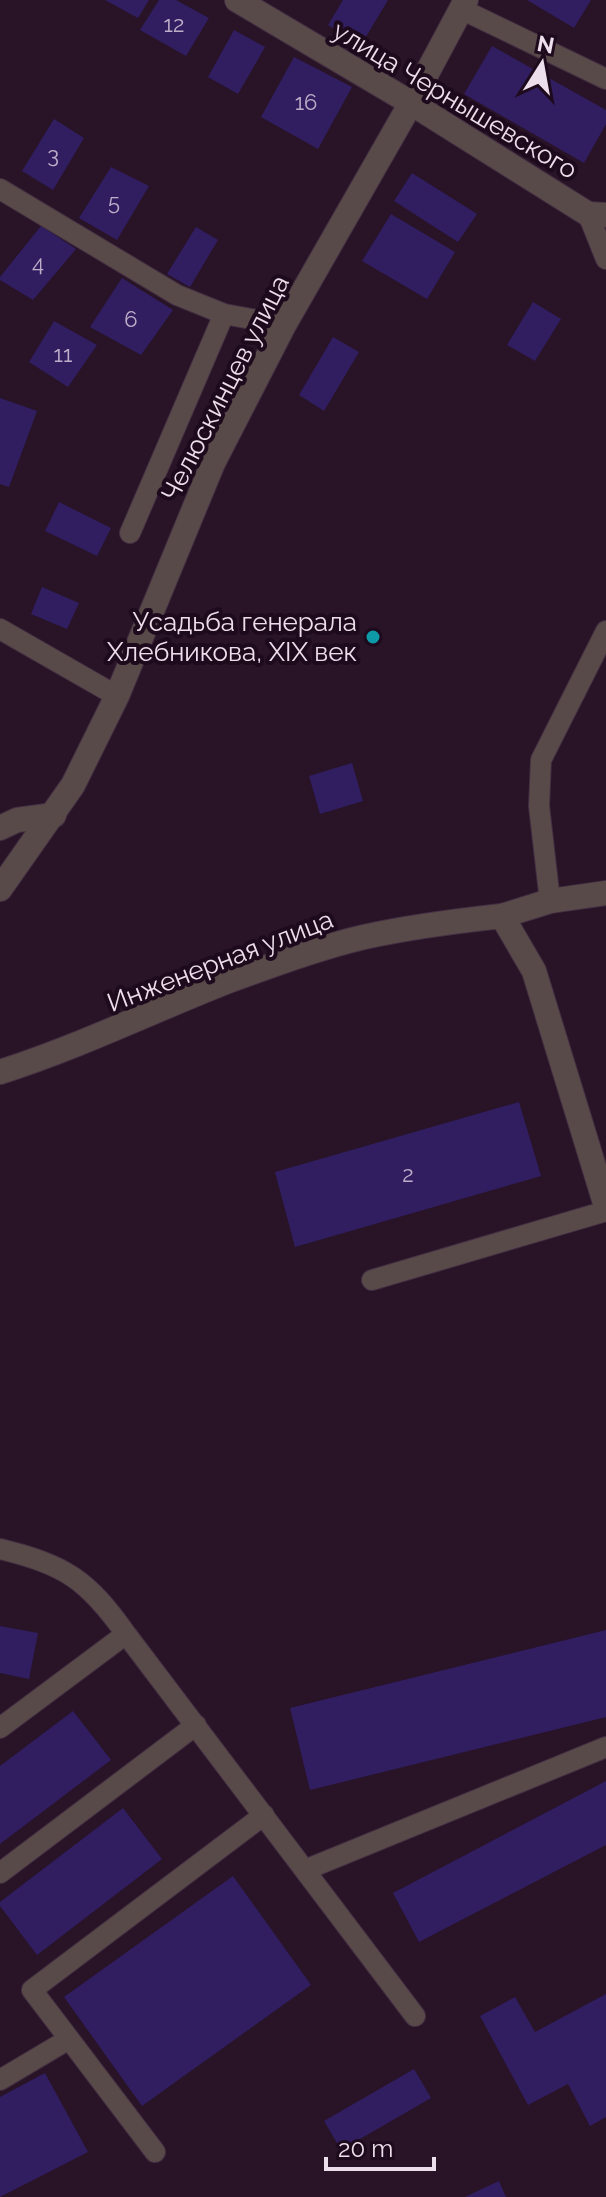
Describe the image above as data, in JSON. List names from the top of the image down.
{
  "streets": {
    "street": ["улица Чернышевского", "Челюскинцев улица", "Инженерная улица"]
  },
  "crossings": [
    ["улица Чернышевского", "Челюскинцев улица"]
  ],
  "places": ["Усадьба генерала Хлебникова, XIX век"],
  "house_numbers": [
    "12",
    "16",
    "3",
    "5",
    "4",
    "6",
    "11",
    "2"
  ],
  "scale_bar": "20 m",
  "north": "top"
}
